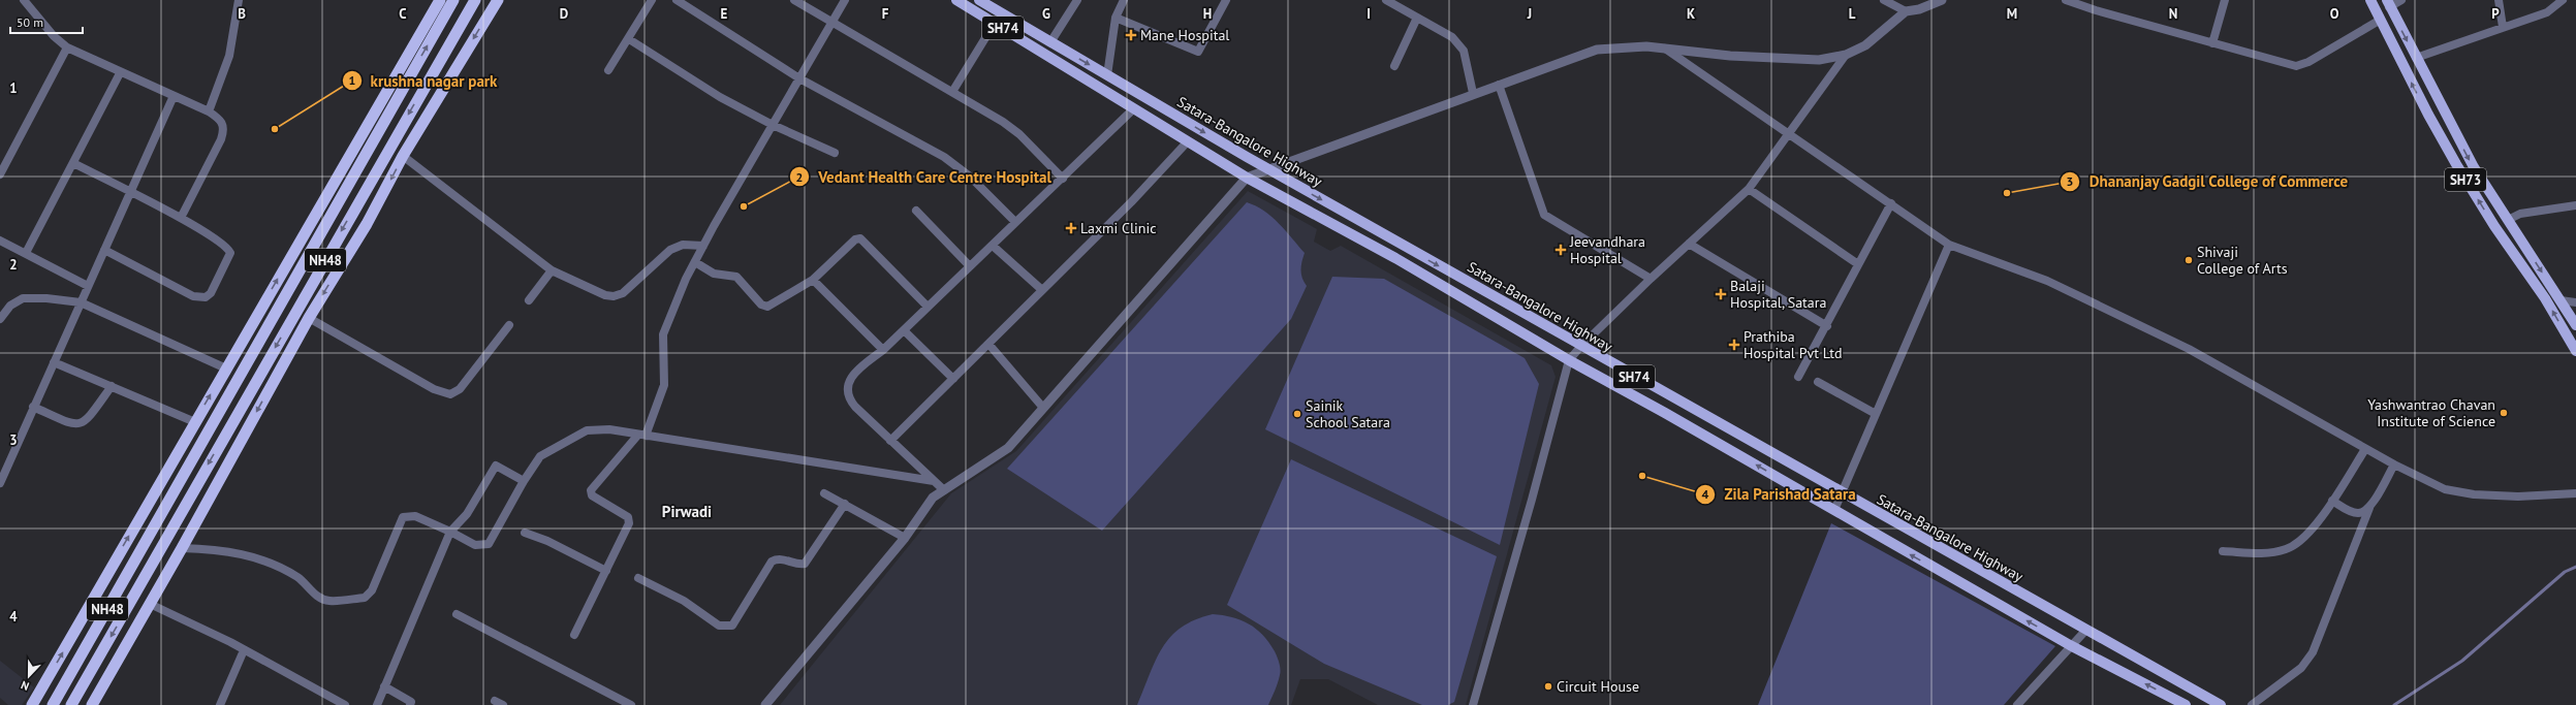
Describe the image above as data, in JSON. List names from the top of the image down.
{
  "streets": {
    "highway": ["NH48"],
    "main road": ["SH74", "Satara-Bangalore Highway", "SH73"]
  },
  "districts": ["Pirwadi"],
  "places": {
    "health": [
      "Mane Hospital",
      "Laxmi Clinic",
      "Jeevandhara Hospital",
      "Balaji Hospital, Satara",
      "Prathiba Hospital Pvt Ltd"
    ],
    "other": [
      "krushna nagar park",
      "Dhananjay Gadgil College of Commerce",
      "Vedant Health Care Centre Hospital",
      "Shivaji College of Arts",
      "Yashwantrao Chavan Institute of Science",
      "Sainik School Satara",
      "Zila Parishad Satara",
      "Circuit House"
    ]
  },
  "scale_bar": "50 m",
  "north": "bottom",
  "grid": {
    "columns": [
      "B",
      "C",
      "D",
      "E",
      "F",
      "G",
      "H",
      "I",
      "J",
      "K",
      "L",
      "M",
      "N",
      "O",
      "P"
    ],
    "rows": [
      "1",
      "2",
      "3",
      "4"
    ]
  }
}
